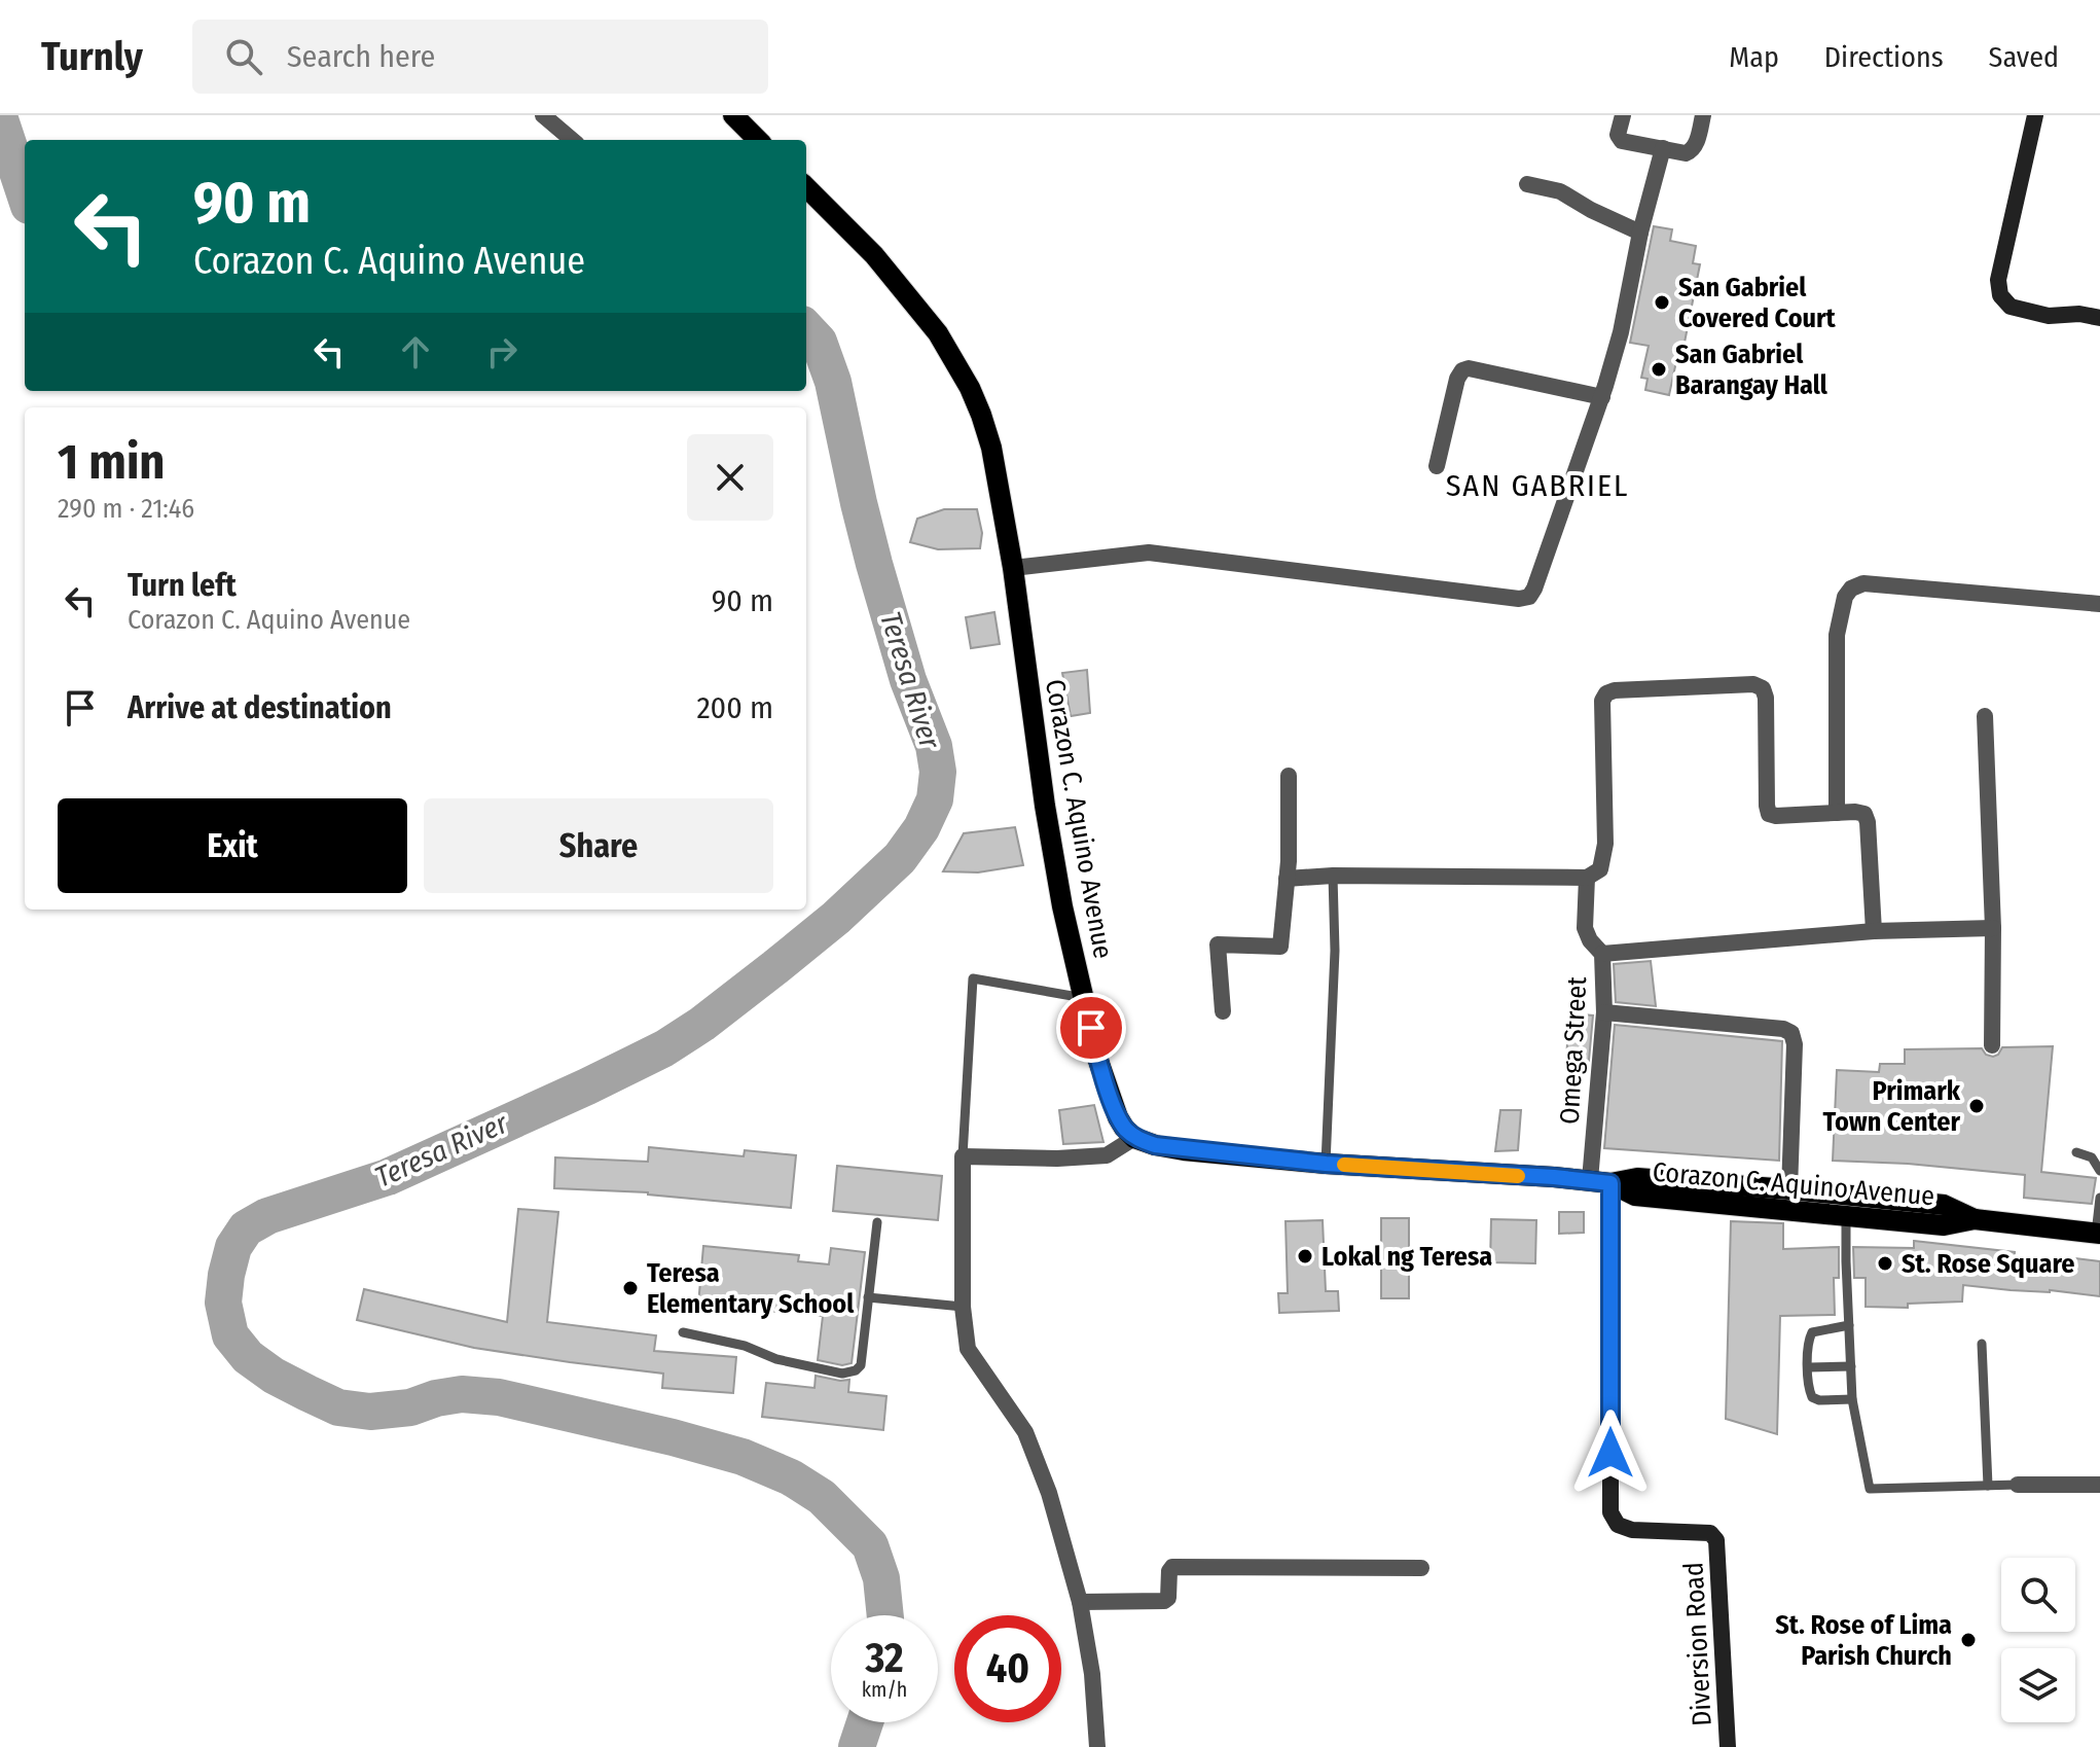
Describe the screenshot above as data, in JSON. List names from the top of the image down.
{
  "streets": {
    "main road": ["Corazon C. Aquino Avenue"],
    "street": ["Omega Street", "Diversion Road"]
  },
  "crossings": [
    ["Corazon C. Aquino Avenue", "Omega Street"],
    ["Corazon C. Aquino Avenue", "Diversion Road"],
    ["Omega Street", "Diversion Road"]
  ],
  "districts": ["SAN GABRIEL"],
  "water": ["Teresa River"],
  "places": [
    "San Gabriel Covered Court",
    "San Gabriel Barangay Hall",
    "Primark Town Center",
    "Lokal ng Teresa",
    "St. Rose Square",
    "Teresa Elementary School",
    "St. Rose of Lima Parish Church"
  ],
  "page": {
    "header": "Turnly",
    "search": "Search here",
    "nav": ["Map", "Directions", "Saved"],
    "turn": ["90 m", "Corazon C. Aquino Avenue"],
    "heading": ["1 min", "290 m · 21:46"],
    "list": [
      {
        "name": "Turn left",
        "note": "Corazon C. Aquino Avenue",
        "value": "90 m"
      },
      {
        "name": "Arrive at destination",
        "value": "200 m"
      }
    ],
    "buttons": ["Exit", "Share"],
    "speed": "32 km/h",
    "limit": "40"
  }
}
